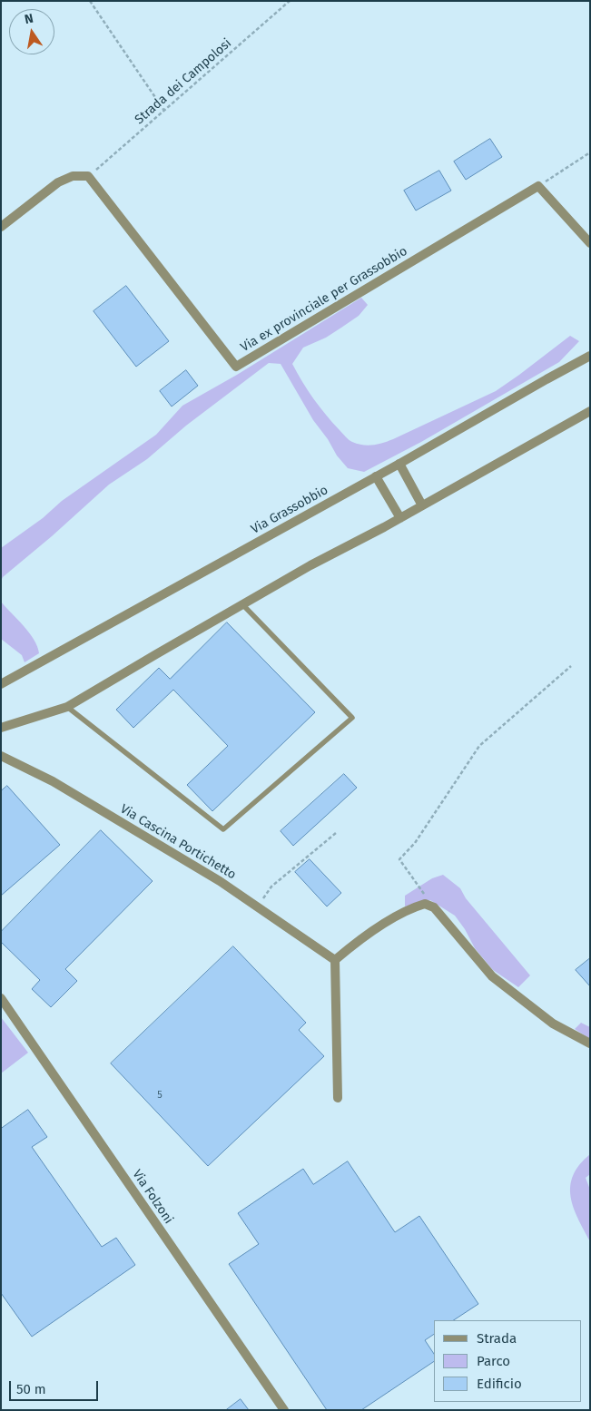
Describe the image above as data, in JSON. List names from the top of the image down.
{
  "streets": {
    "street": [
      "Via ex provinciale per Grassobbio",
      "Via Grassobbio",
      "Via Cascina Portichetto",
      "Via Folzoni"
    ],
    "path": ["Strada dei Campolosi"]
  },
  "crossings": [
    ["Strada dei Campolosi", "Via ex provinciale per Grassobbio"]
  ],
  "house_numbers": ["5"],
  "legend": ["Strada", "Parco", "Edificio"],
  "scale_bar": "50 m",
  "north": "top"
}
